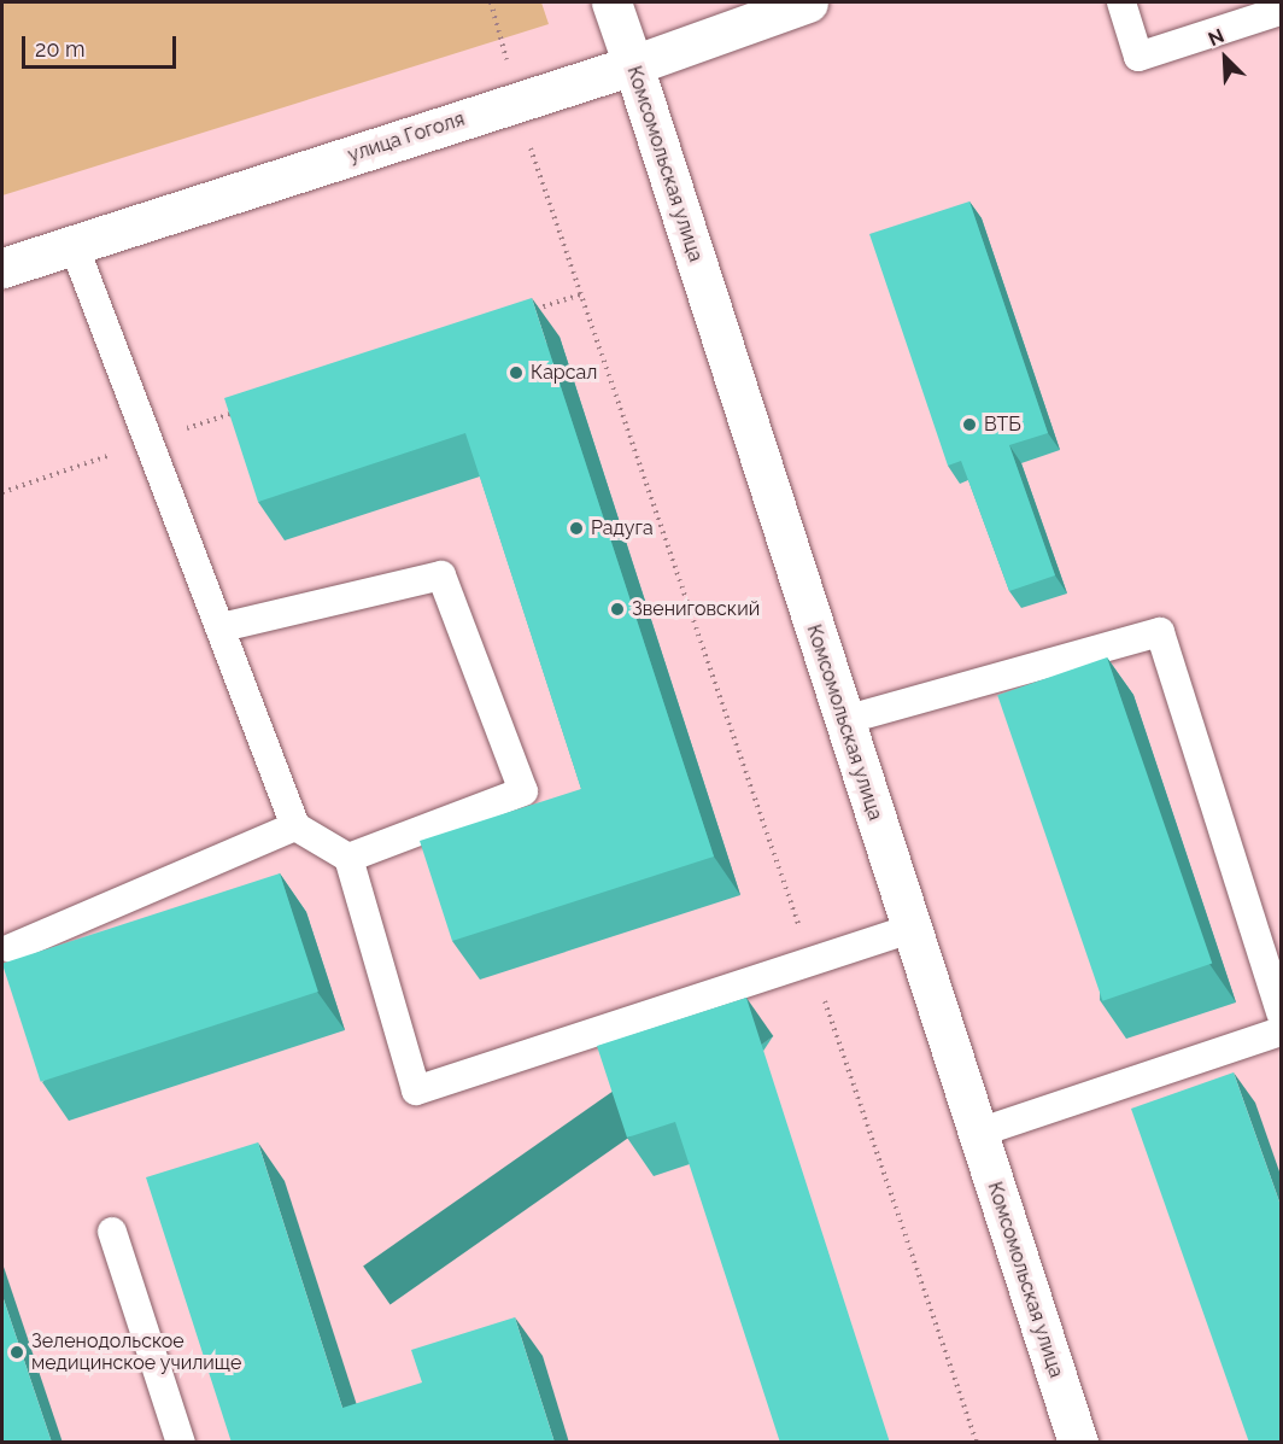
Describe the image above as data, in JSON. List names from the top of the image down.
{
  "streets": {
    "street": ["улица Гоголя", "Комсомольская улица"]
  },
  "crossings": [
    ["улица Гоголя", "Комсомольская улица"]
  ],
  "places": [
    "Карсал",
    "ВТБ",
    "Радуга",
    "Звениговский",
    "Зеленодольское медицинское училище"
  ],
  "scale_bar": "20 m",
  "north": "top left"
}
